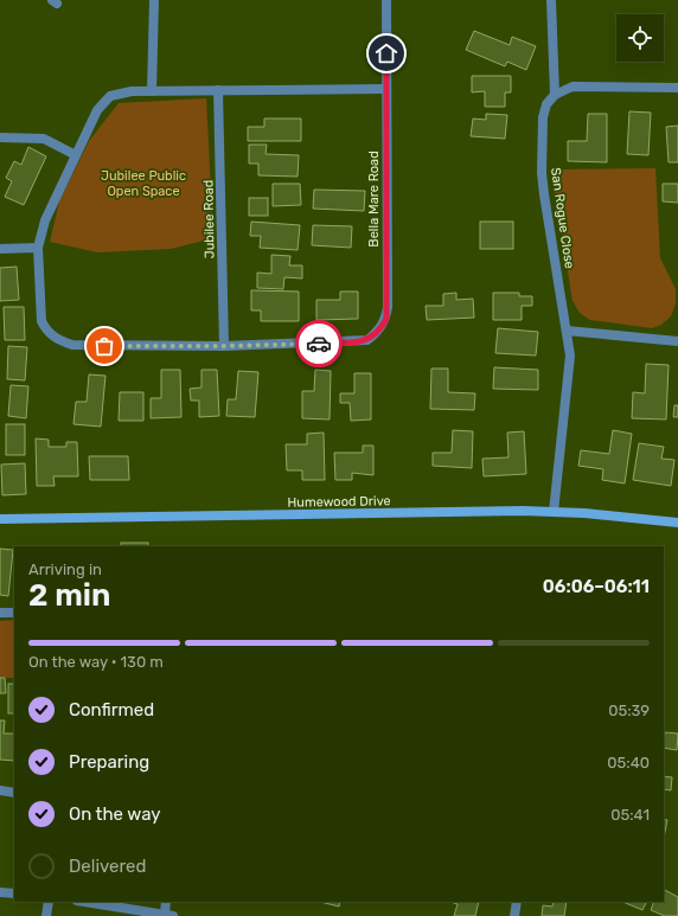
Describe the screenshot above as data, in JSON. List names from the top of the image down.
{
  "streets": {
    "street": [
      "Bella Mare Road",
      "San Rogue Close",
      "Jubilee Road",
      "Humewood Drive"
    ]
  },
  "crossings": [
    ["Bella Mare Road", "Jubilee Road"],
    ["San Rogue Close", "Humewood Drive"]
  ],
  "parks": ["Jubilee Public Open Space"],
  "page": {
    "heading": ["2 min", "Arriving in", "06:06–06:11"],
    "bar": "On the way · 130 m",
    "list": [
      ["Confirmed", "05:39"],
      ["Preparing", "05:40"],
      ["On the way", "05:41"],
      "Delivered"
    ]
  }
}
